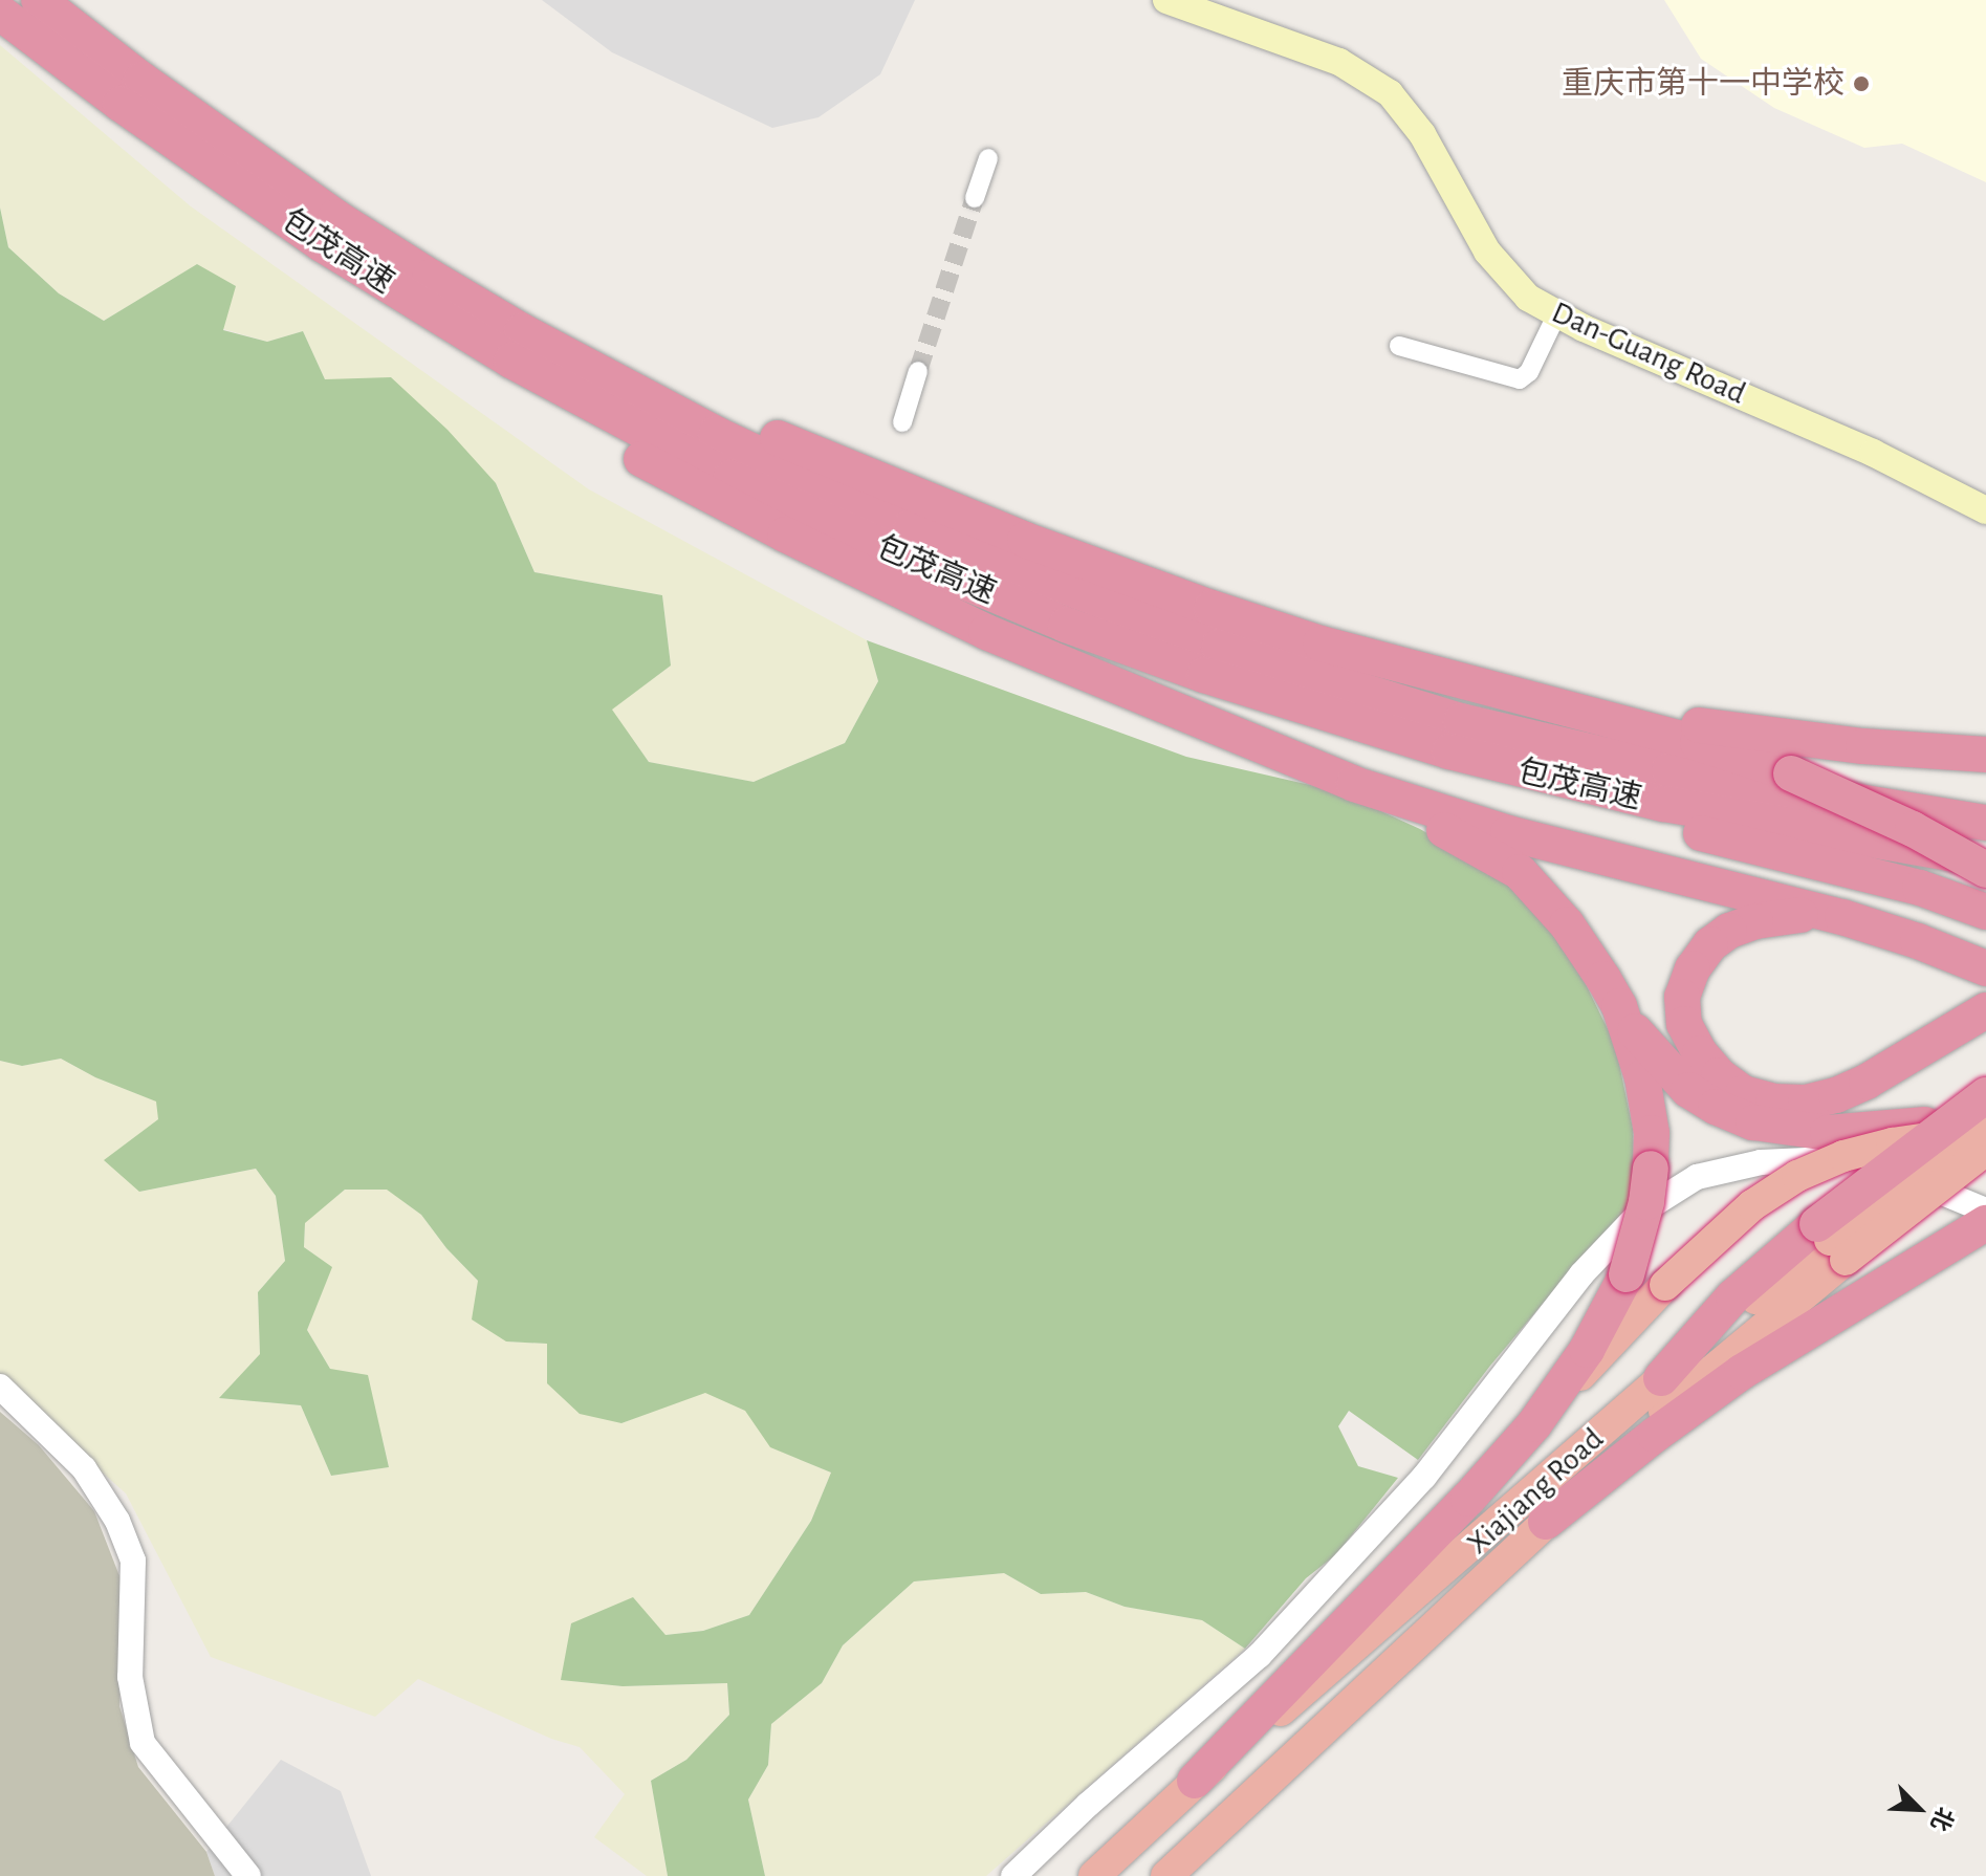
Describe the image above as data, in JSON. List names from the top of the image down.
{
  "streets": {
    "highway": ["包茂高速", "Xiajiang Road"],
    "main road": ["Dan-Guang Road"]
  },
  "places": ["重庆市第十一中学校"],
  "north": "bottom right"
}
